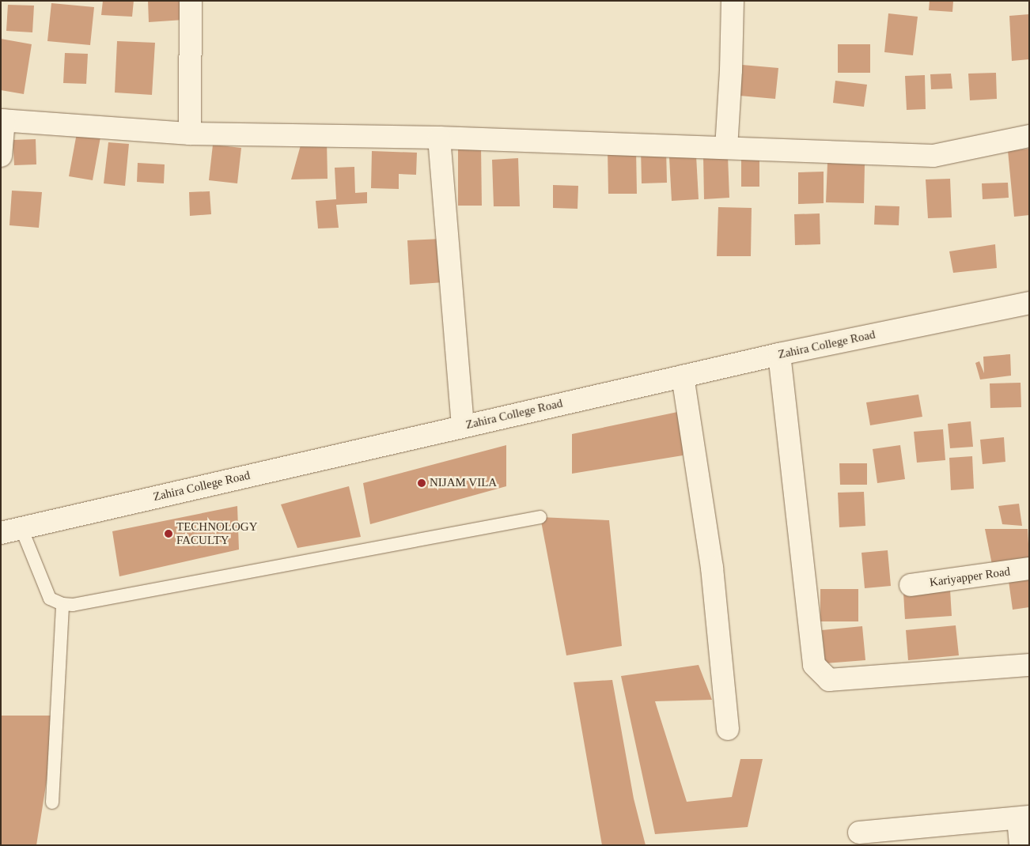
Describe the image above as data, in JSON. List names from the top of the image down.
{
  "streets": {
    "street": ["Zahira College Road", "Kariyapper Road"]
  },
  "places": ["NIJAM VILA", "TECHNOLOGY FACULTY"]
}
